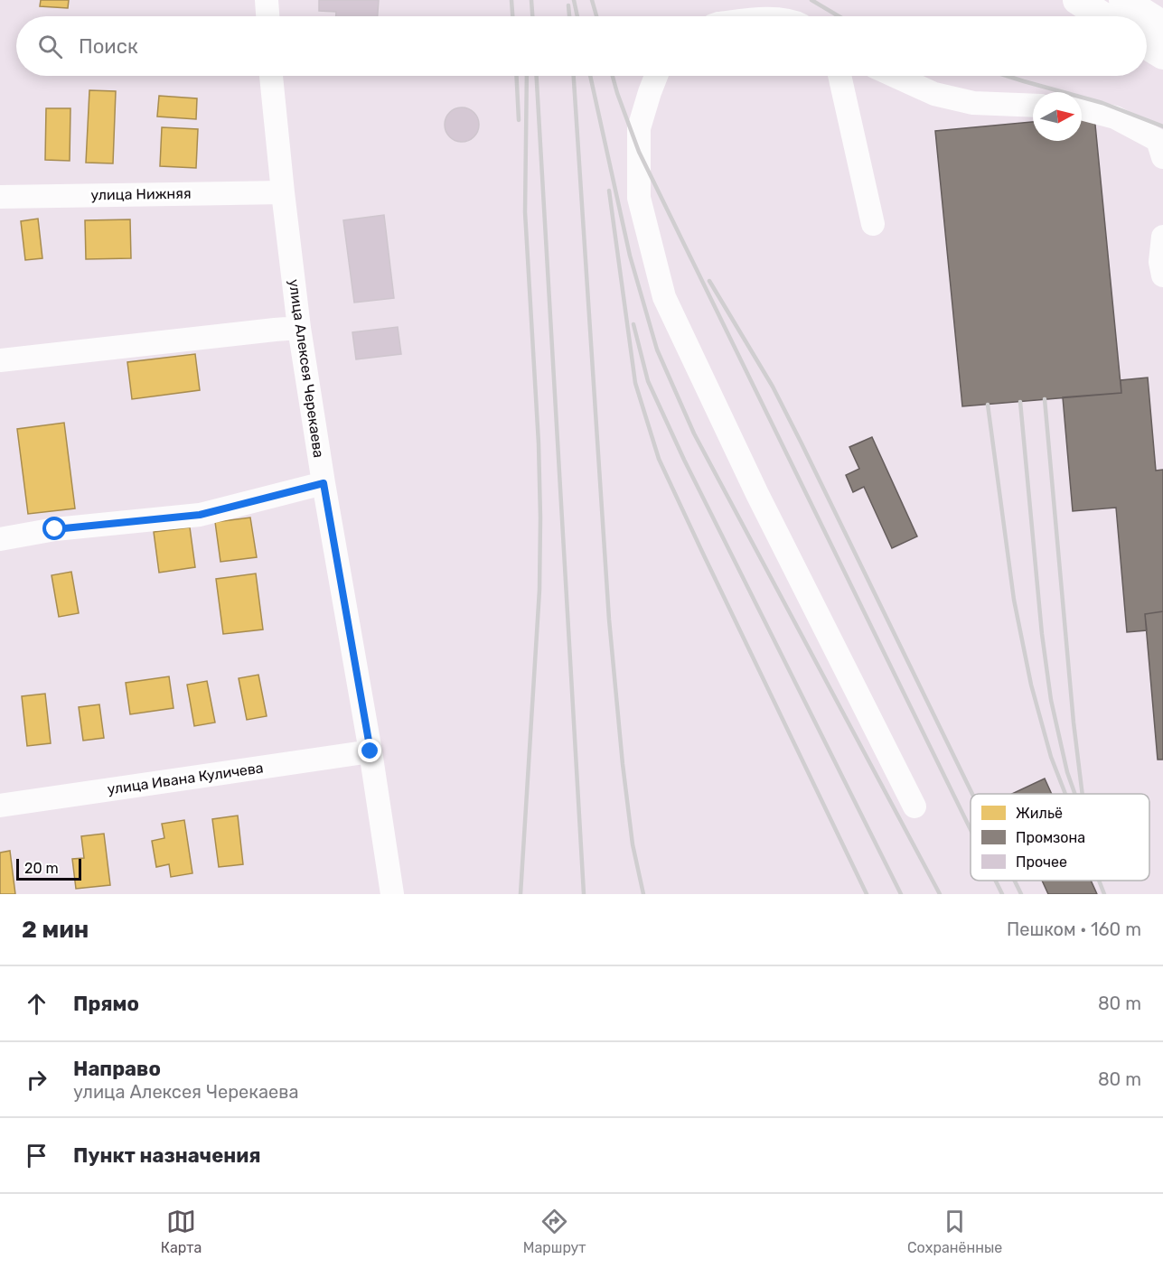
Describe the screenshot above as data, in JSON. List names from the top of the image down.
{
  "streets": {
    "street": ["улица Нижняя", "улица Алексея Черекаева", "улица Ивана Куличева"]
  },
  "crossings": [
    ["улица Нижняя", "улица Алексея Черекаева"],
    ["улица Алексея Черекаева", "улица Ивана Куличева"]
  ],
  "legend": ["Жильё", "Промзона", "Прочее"],
  "scale_bar": "20 m",
  "north": "right",
  "page": {
    "search": "Поиск",
    "scale": "20 m",
    "heading": ["2 мин", "Пешком · 160 m"],
    "list": [
      ["Прямо", "80 m"],
      ["Направо", "улица Алексея Черекаева", "80 m"],
      "Пункт назначения"
    ],
    "nav": ["Карта", "Маршрут", "Сохранённые"]
  }
}
